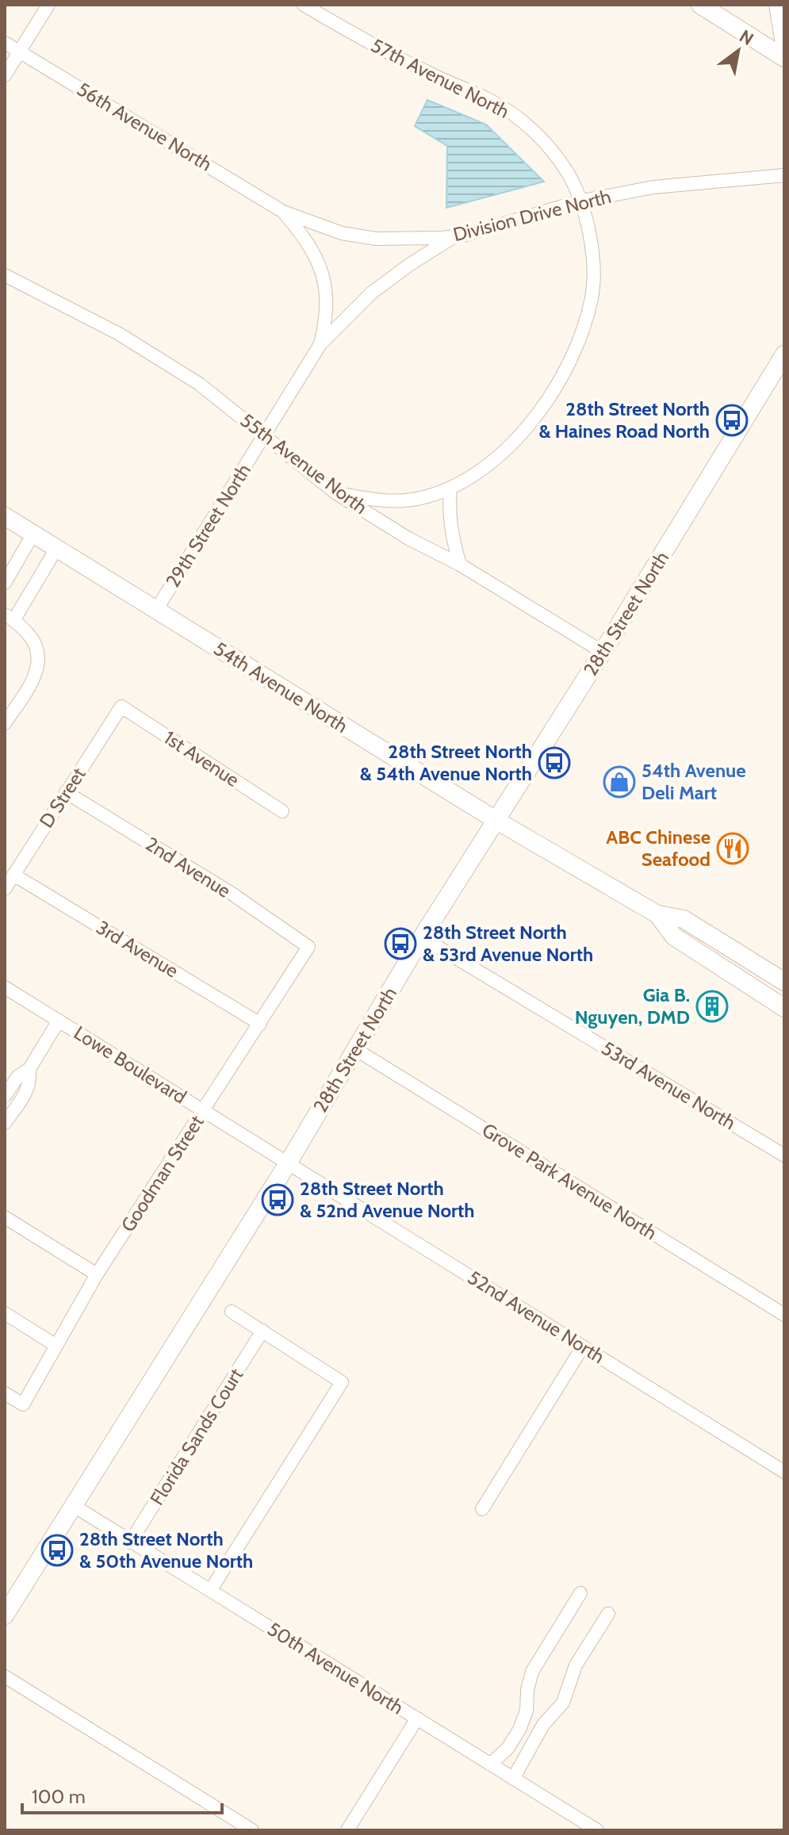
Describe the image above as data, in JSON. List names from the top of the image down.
{
  "streets": {
    "street": [
      "57th Avenue North",
      "56th Avenue North",
      "Division Drive North",
      "55th Avenue North",
      "29th Street North",
      "28th Street North",
      "54th Avenue North",
      "1st Avenue",
      "D Street",
      "2nd Avenue",
      "3rd Avenue",
      "Lowe Boulevard",
      "53rd Avenue North",
      "Goodman Street",
      "Grove Park Avenue North",
      "52nd Avenue North",
      "Florida Sands Court",
      "50th Avenue North"
    ]
  },
  "crossings": [
    ["57th Avenue North", "Division Drive North"],
    ["57th Avenue North", "55th Avenue North"],
    ["56th Avenue North", "Division Drive North"],
    ["56th Avenue North", "29th Street North"],
    ["Division Drive North", "29th Street North"],
    ["55th Avenue North", "29th Street North"],
    ["55th Avenue North", "28th Street North"],
    ["29th Street North", "54th Avenue North"],
    ["28th Street North", "54th Avenue North"],
    ["28th Street North", "Lowe Boulevard"],
    ["28th Street North", "53rd Avenue North"],
    ["28th Street North", "Grove Park Avenue North"],
    ["28th Street North", "52nd Avenue North"],
    ["28th Street North", "50th Avenue North"],
    ["1st Avenue", "D Street"],
    ["D Street", "2nd Avenue"],
    ["D Street", "3rd Avenue"],
    ["2nd Avenue", "Goodman Street"],
    ["3rd Avenue", "Goodman Street"],
    ["Lowe Boulevard", "Goodman Street"],
    ["Lowe Boulevard", "52nd Avenue North"],
    ["Florida Sands Court", "50th Avenue North"]
  ],
  "places": {
    "bus stop": [
      "28th Street North & Haines Road North",
      "28th Street North & 54th Avenue North",
      "28th Street North & 53rd Avenue North",
      "28th Street North & 52nd Avenue North",
      "28th Street North & 50th Avenue North"
    ],
    "shop": ["54th Avenue Deli Mart"],
    "restaurant": ["ABC Chinese Seafood"],
    "building": ["Gia B. Nguyen, DMD"]
  },
  "scale_bar": "100 m",
  "north": "top right"
}
